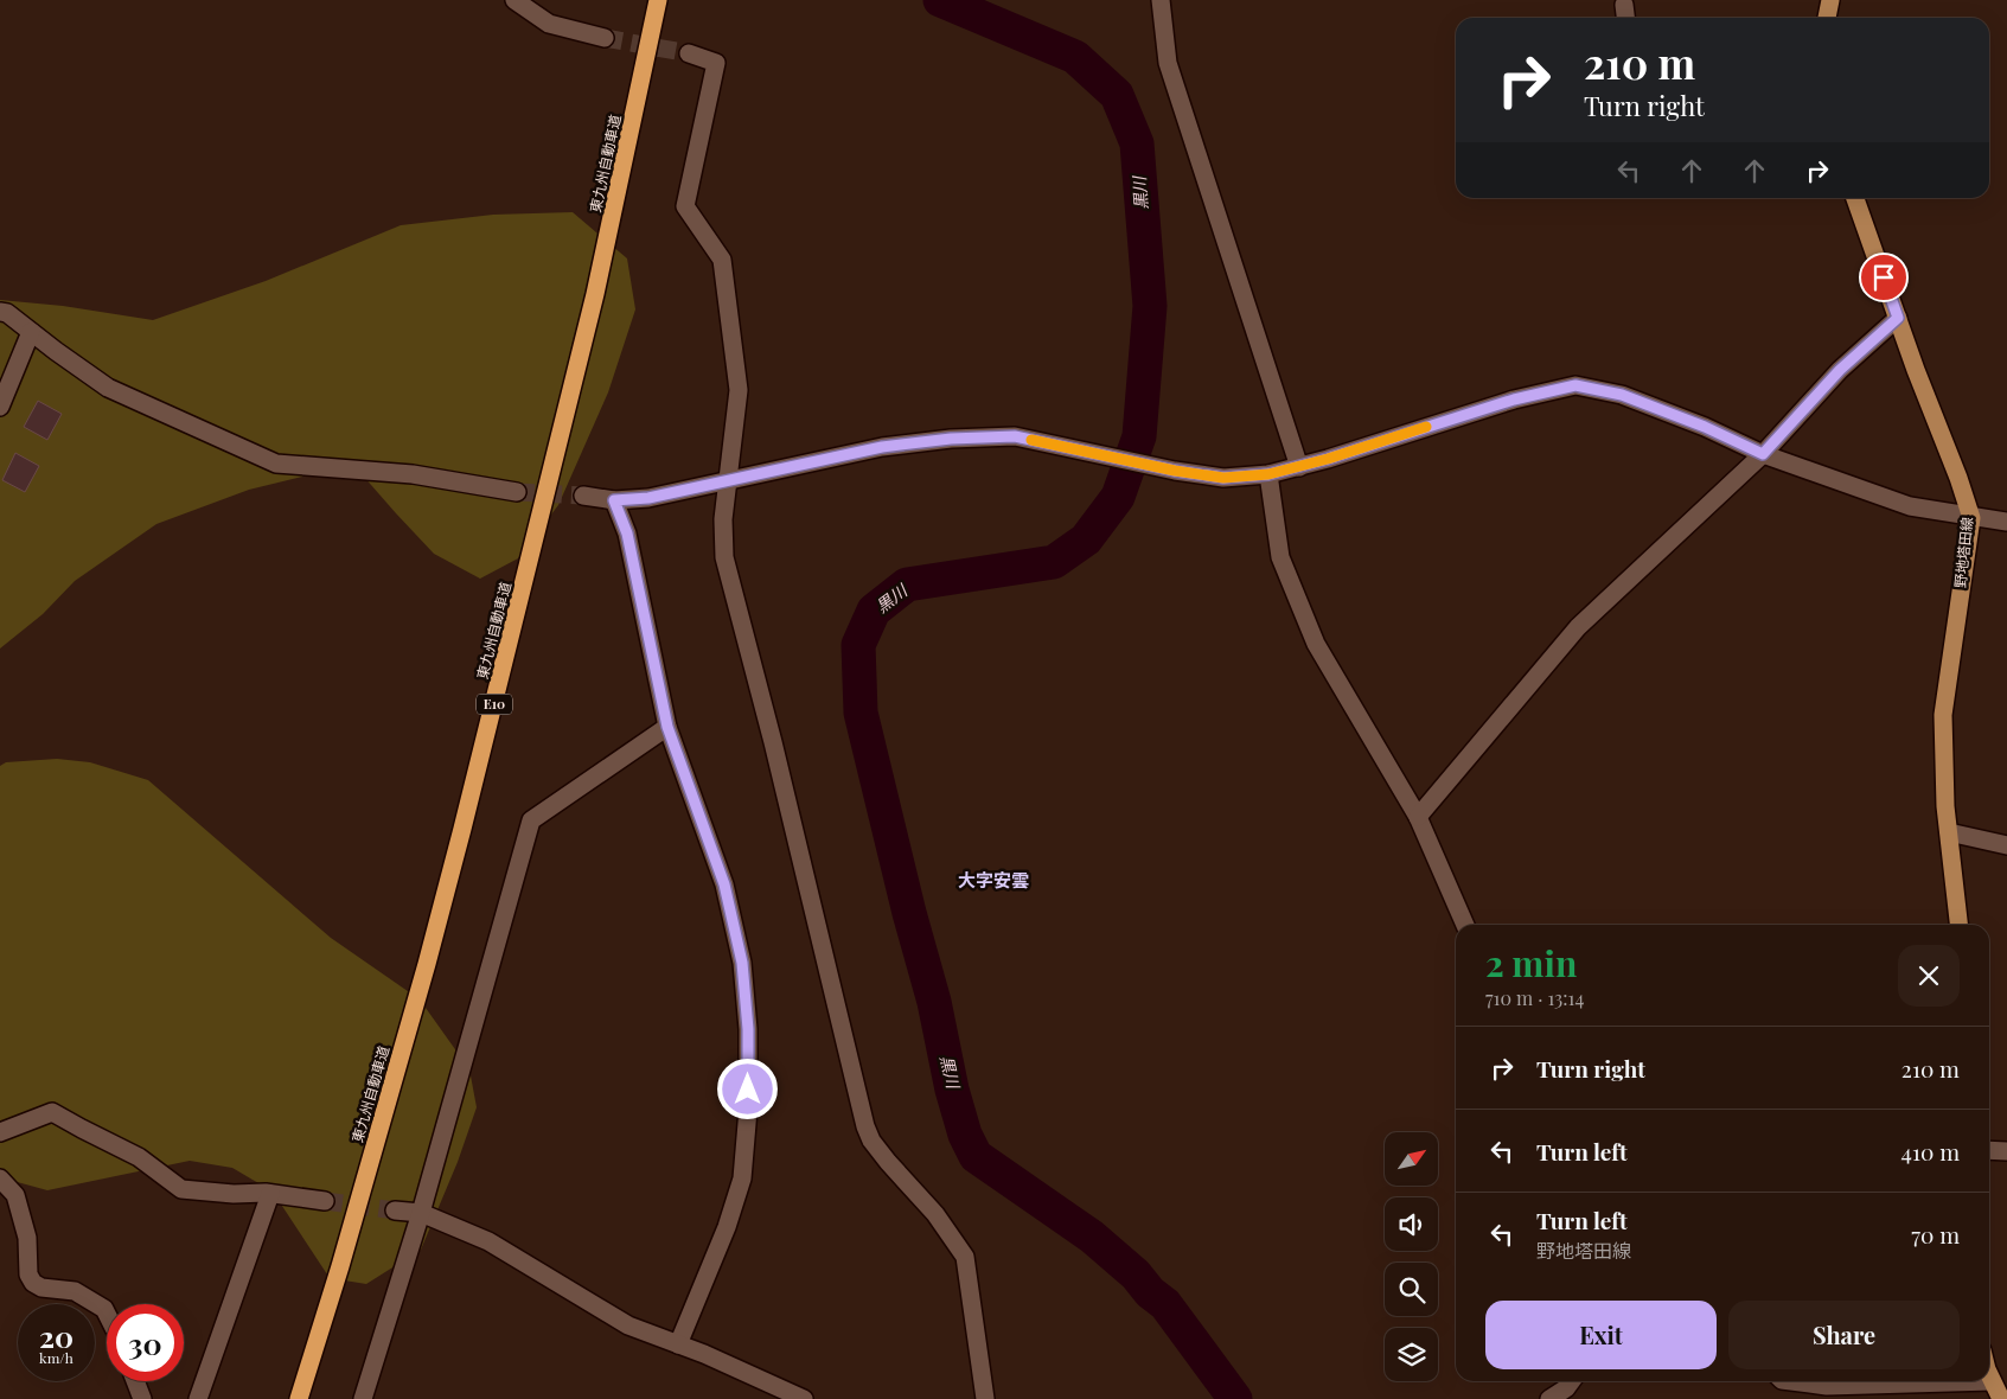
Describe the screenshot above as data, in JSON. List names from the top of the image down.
{
  "streets": {
    "highway": ["東九州自動車道", "E10"],
    "main road": ["野地塔田線"]
  },
  "districts": ["大字安雲"],
  "water": ["黒川"],
  "north": "top right",
  "page": {
    "turn": ["210 m", "Turn right"],
    "heading": ["2 min", "710 m · 13:14"],
    "list": [
      {
        "name": "Turn right",
        "value": "210 m"
      },
      {
        "name": "Turn left",
        "value": "410 m"
      },
      {
        "name": "Turn left",
        "note": "野地塔田線",
        "value": "70 m"
      }
    ],
    "buttons": ["Exit", "Share"],
    "speed": "20 km/h",
    "limit": "30"
  }
}
